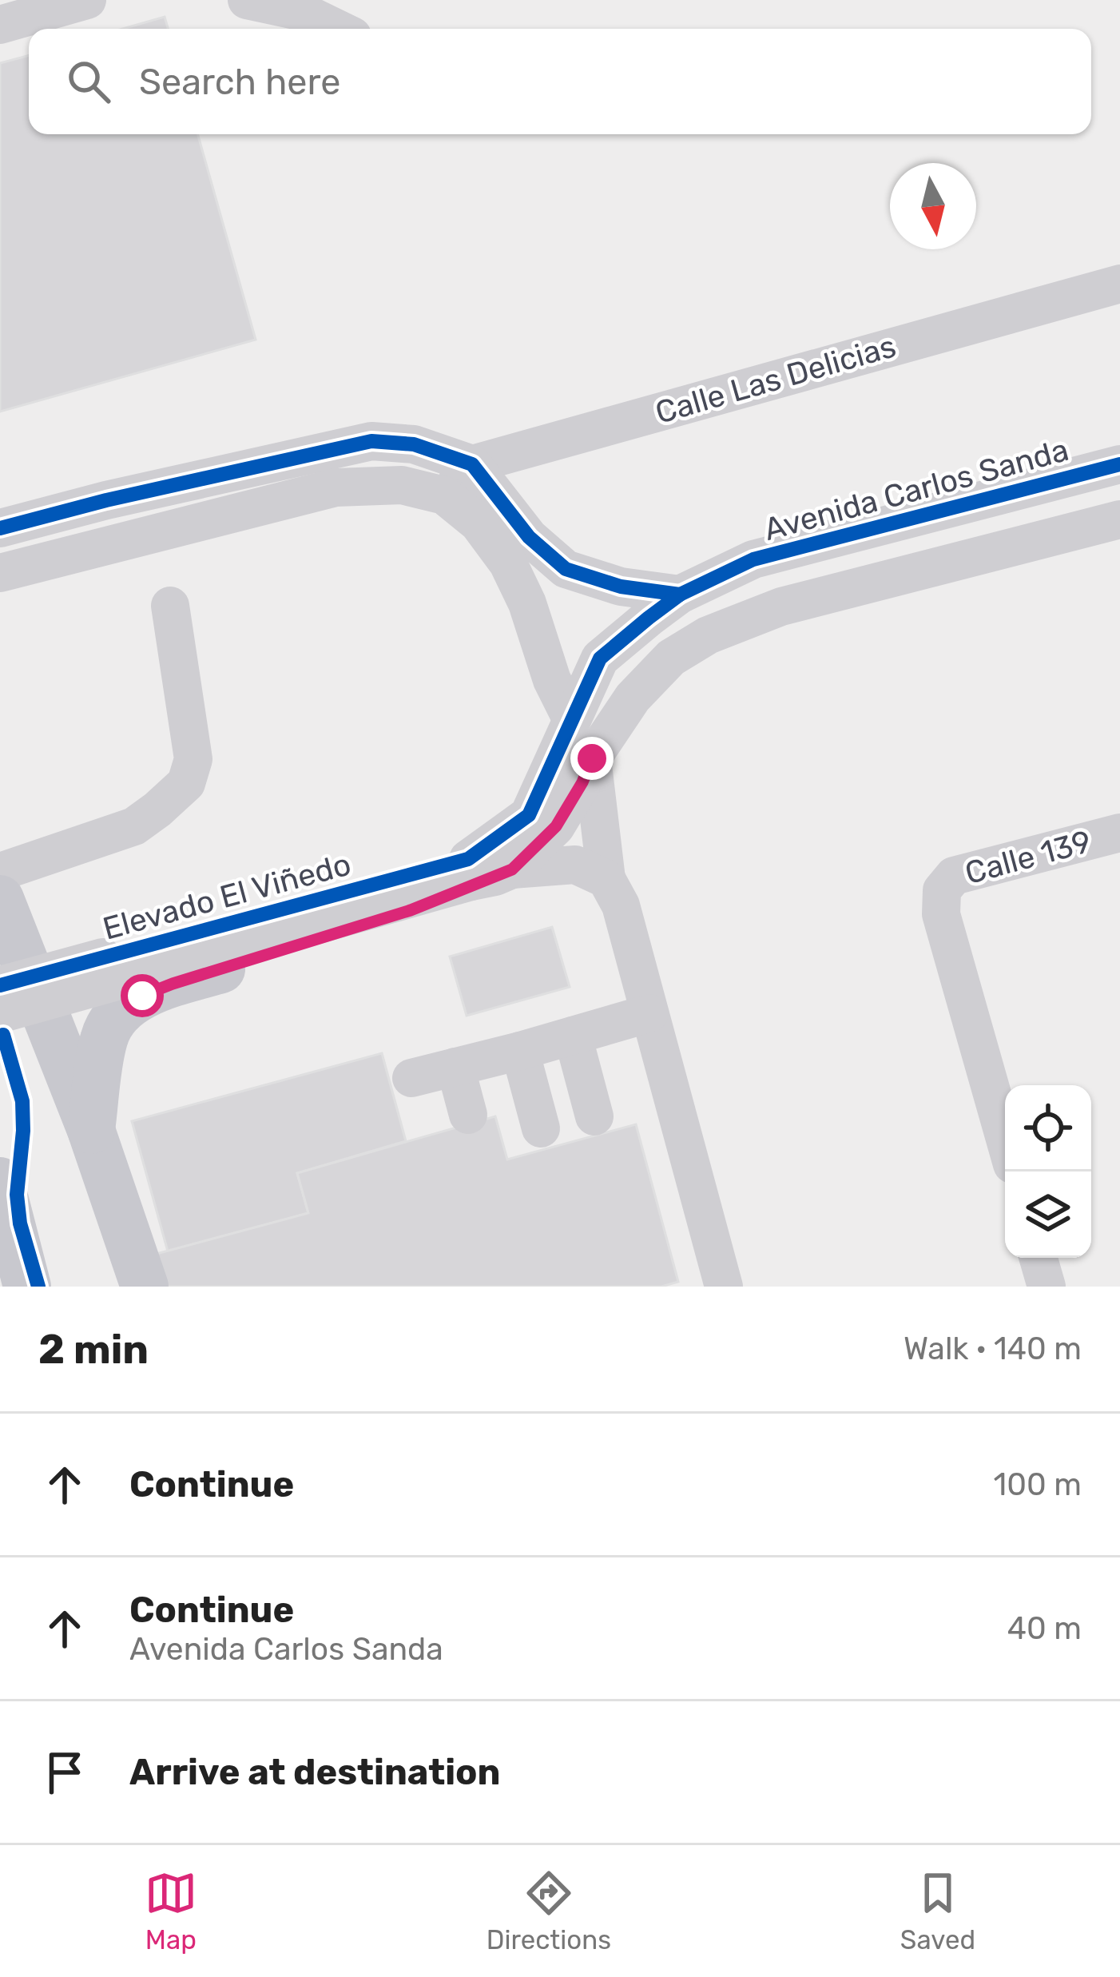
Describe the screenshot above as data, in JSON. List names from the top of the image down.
{
  "streets": {
    "street": [
      "Calle Las Delicias",
      "Avenida Carlos Sanda",
      "Calle 139",
      "Elevado El Viñedo"
    ]
  },
  "crossings": [
    ["Avenida Carlos Sanda", "Elevado El Viñedo"]
  ],
  "north": "bottom",
  "page": {
    "search": "Search here",
    "heading": ["2 min", "Walk · 140 m"],
    "list": [
      ["Continue", "100 m"],
      ["Continue", "Avenida Carlos Sanda", "40 m"],
      "Arrive at destination"
    ],
    "nav": ["Map", "Directions", "Saved"]
  }
}
